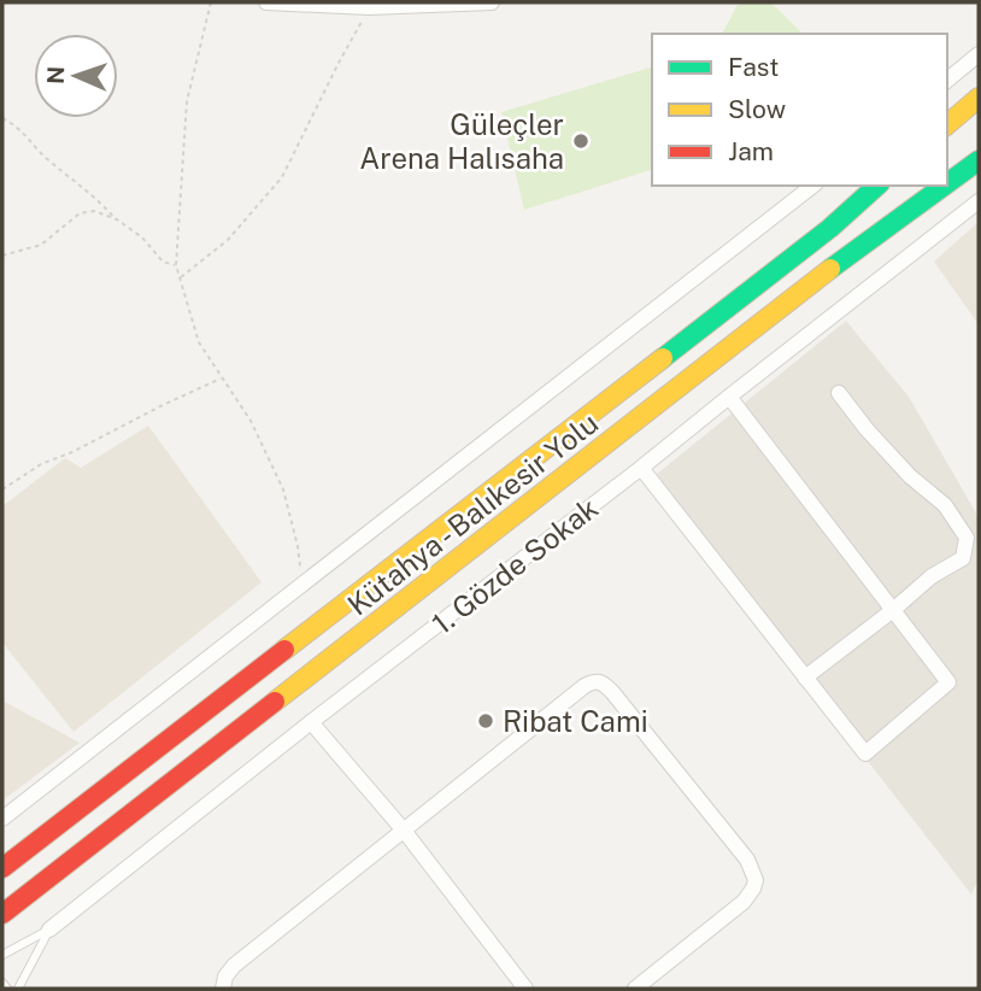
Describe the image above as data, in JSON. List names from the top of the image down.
{
  "streets": {
    "highway": ["Kütahya - Balıkesir Yolu"],
    "street": ["1. Gözde Sokak"]
  },
  "places": ["Güleçler Arena Halısaha", "Ribat Cami"],
  "legend": ["Fast", "Slow", "Jam"],
  "north": "left"
}
